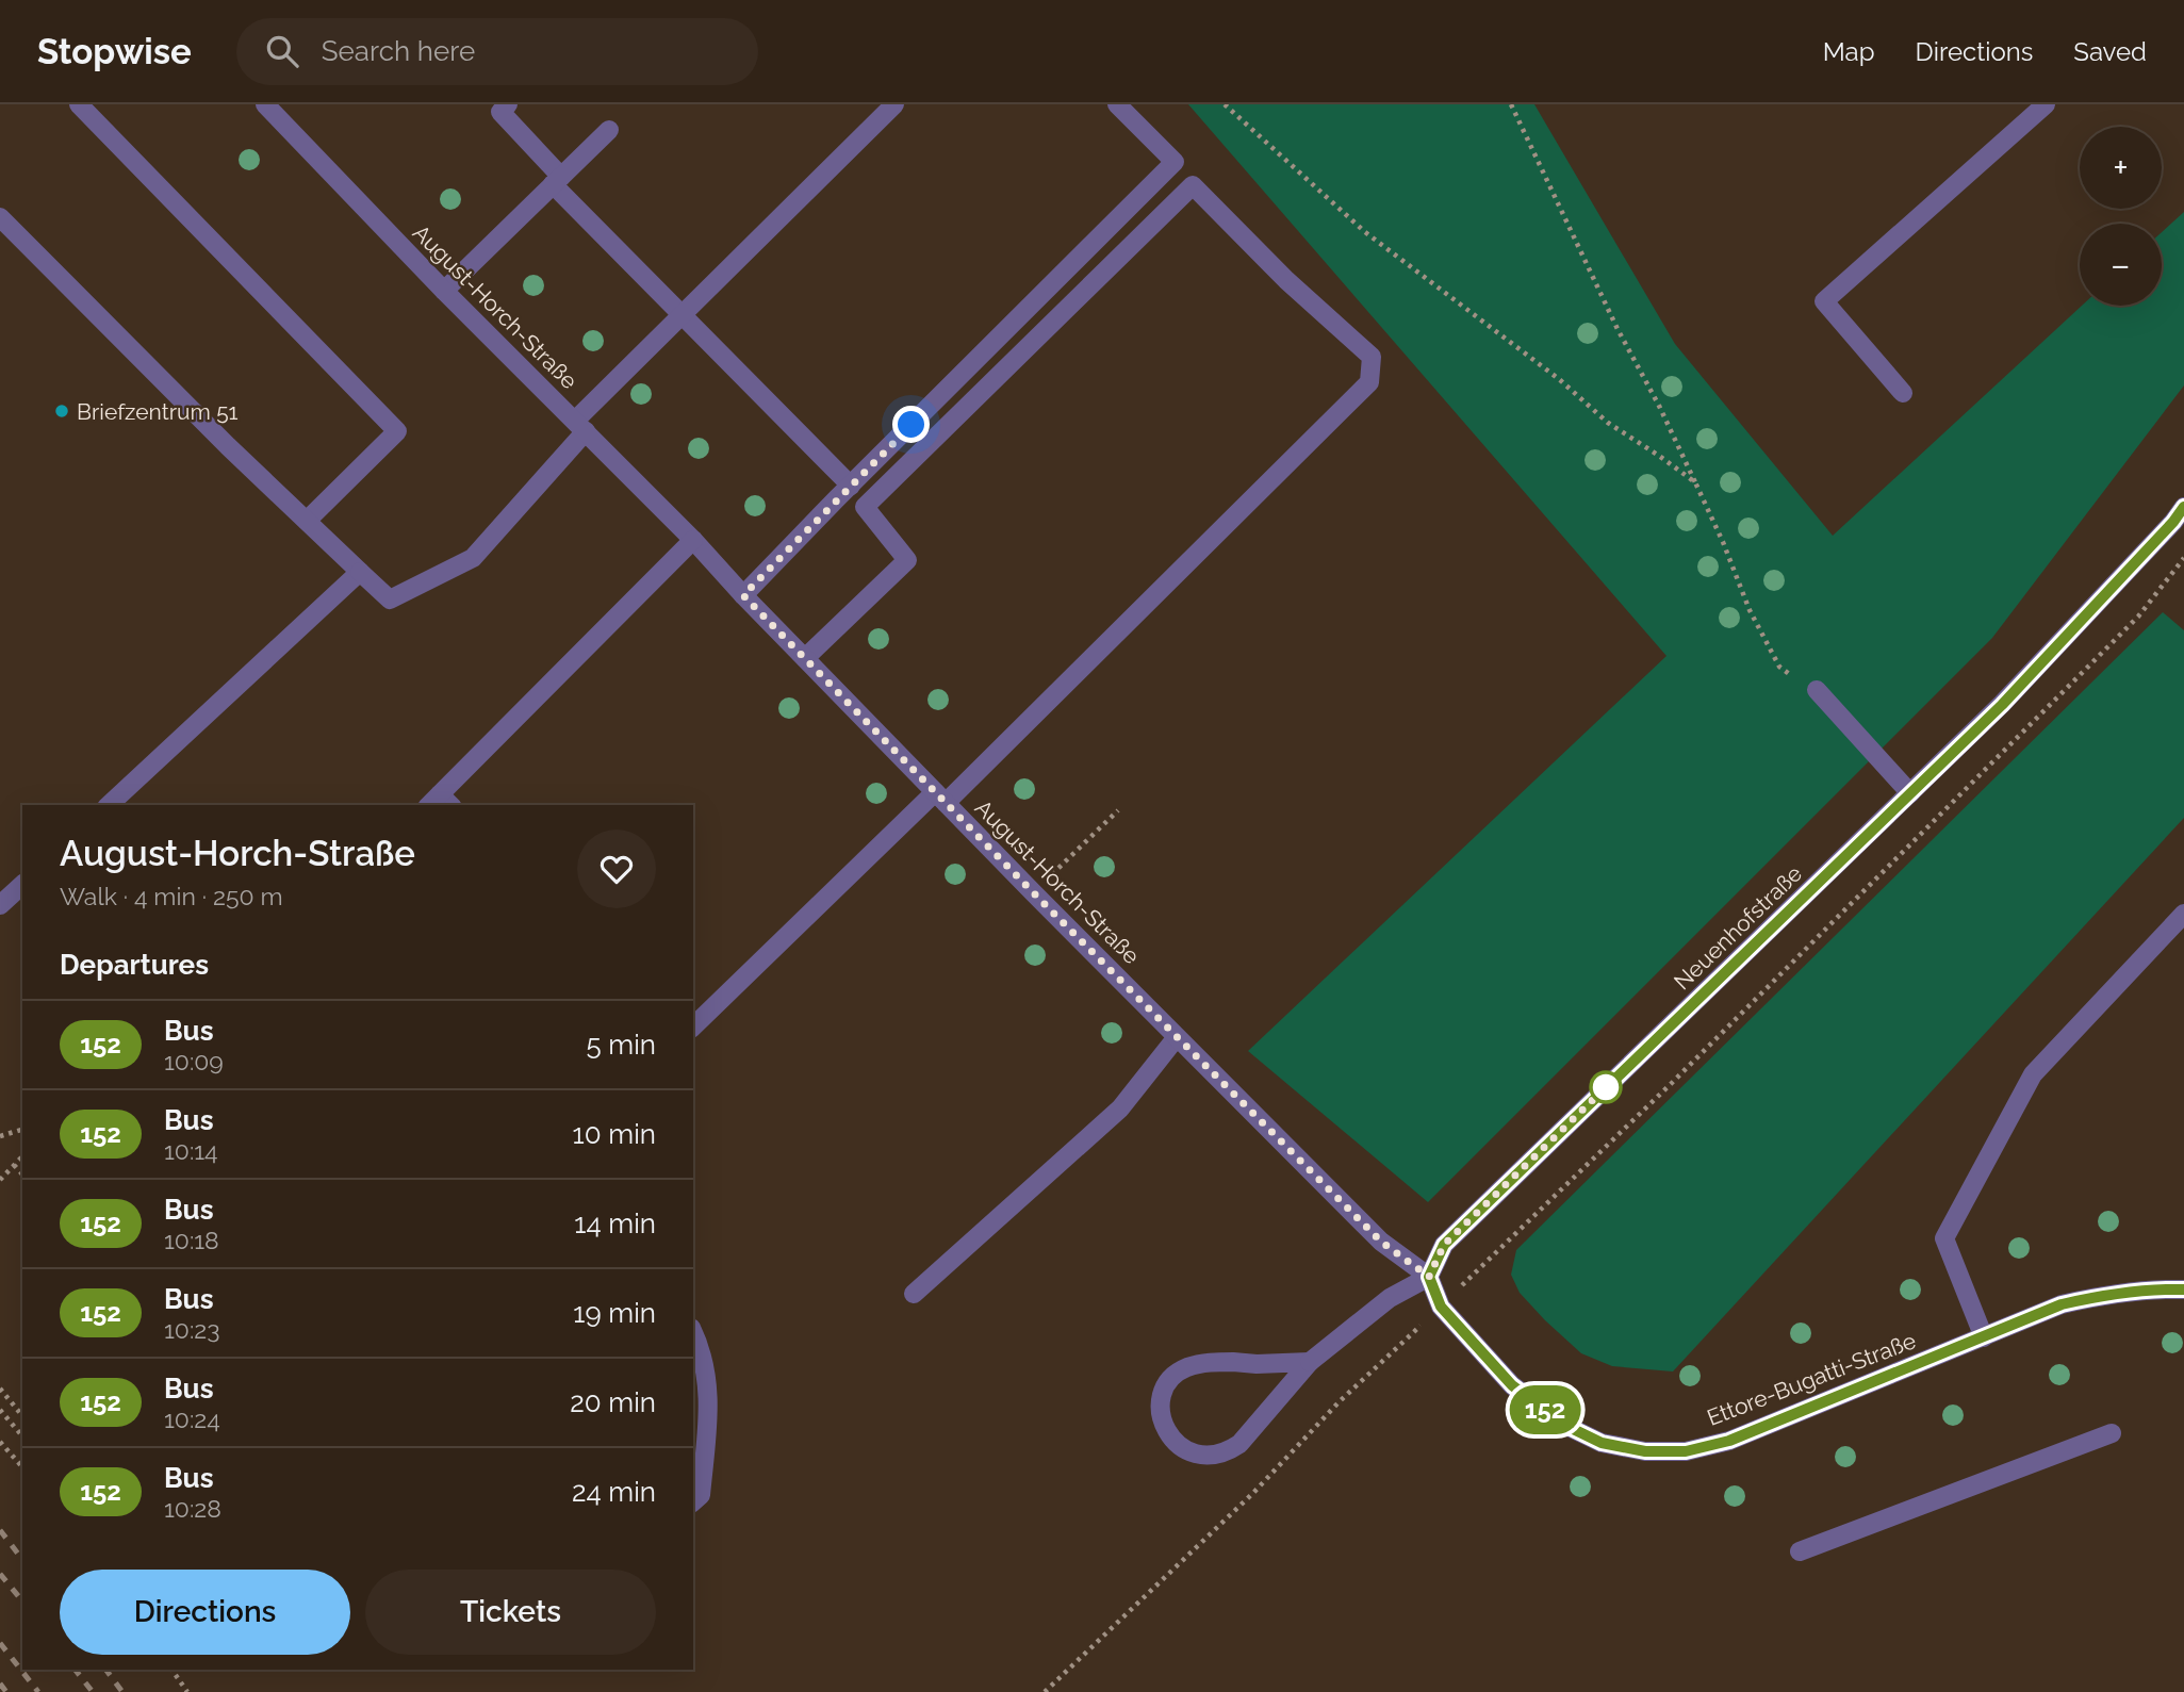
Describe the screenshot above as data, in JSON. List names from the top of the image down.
{
  "streets": {
    "street": ["August-Horch-Straße", "Neuenhofstraße", "Ettore-Bugatti-Straße"]
  },
  "crossings": [
    ["August-Horch-Straße", "Neuenhofstraße"],
    ["August-Horch-Straße", "Ettore-Bugatti-Straße"],
    ["Neuenhofstraße", "Ettore-Bugatti-Straße"]
  ],
  "places": ["Briefzentrum 51"],
  "lines": ["bus line 152"],
  "page": {
    "header": "Stopwise",
    "search": "Search here",
    "nav": ["Map", "Directions", "Saved"],
    "on_map": "152",
    "map_buttons": ["+", "−"],
    "heading": [
      ["August-Horch-Straße", "Walk · 4 min · 250 m"],
      "Departures"
    ],
    "list": [
      {
        "mark": "152",
        "name": "Bus",
        "note": "10:09",
        "value": "5 min"
      },
      {
        "mark": "152",
        "name": "Bus",
        "note": "10:14",
        "value": "10 min"
      },
      {
        "mark": "152",
        "name": "Bus",
        "note": "10:18",
        "value": "14 min"
      },
      {
        "mark": "152",
        "name": "Bus",
        "note": "10:23",
        "value": "19 min"
      },
      {
        "mark": "152",
        "name": "Bus",
        "note": "10:24",
        "value": "20 min"
      },
      {
        "mark": "152",
        "name": "Bus",
        "note": "10:28",
        "value": "24 min"
      }
    ],
    "buttons": ["Directions", "Tickets"]
  }
}
